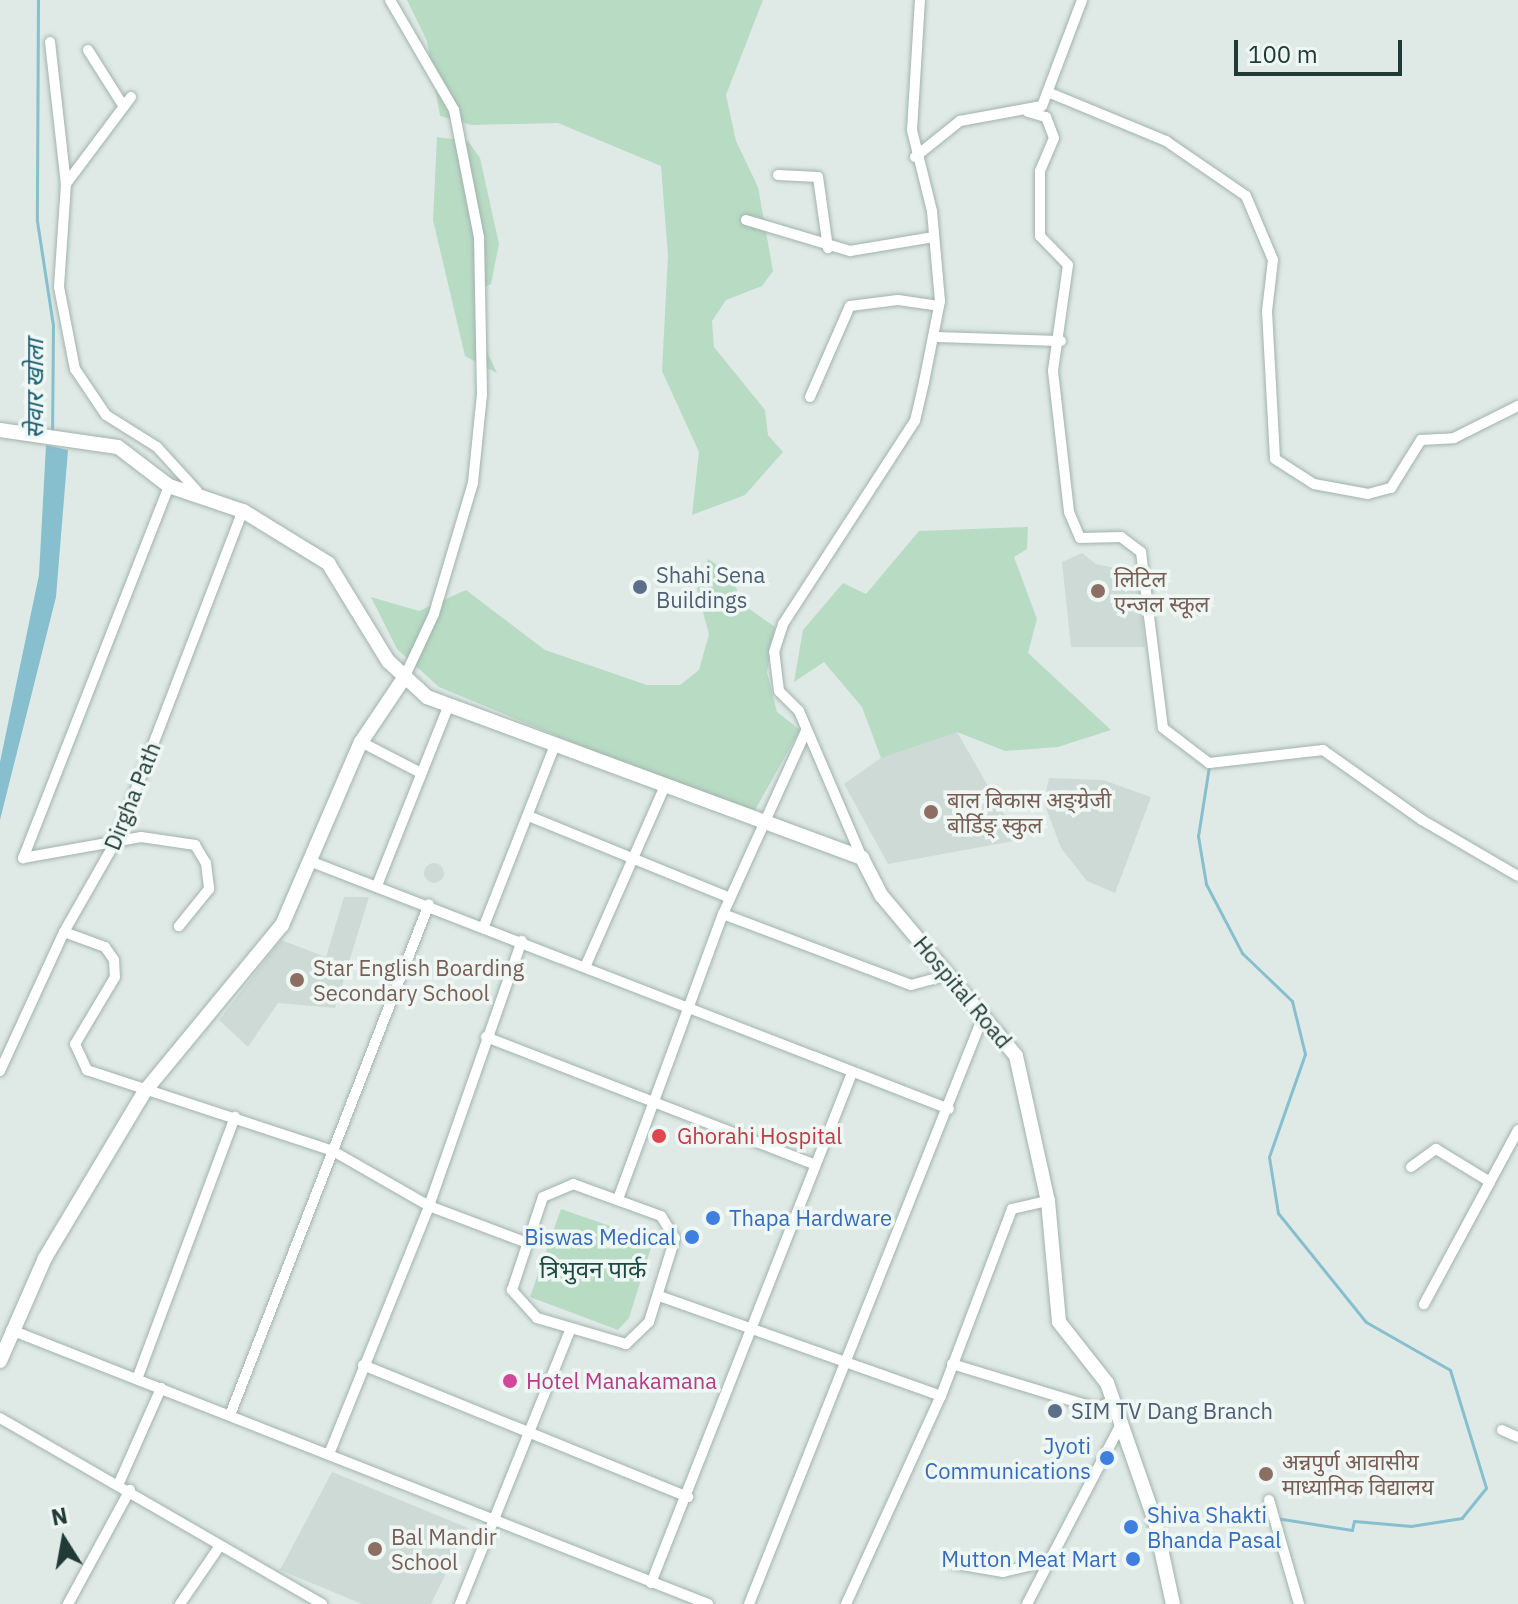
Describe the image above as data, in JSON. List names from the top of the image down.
{
  "streets": {
    "street": ["Dirgha Path", "Hospital Road"]
  },
  "districts": ["त्रिभुवन पार्क"],
  "water": ["सेवार खोला"],
  "places": [
    "Shahi Sena Buildings",
    "लिटिल एन्जल स्कूल",
    "बाल बिकास अङ्ग्रेजी बोर्डिङ् स्कुल",
    "Star English Boarding Secondary School",
    "Ghorahi Hospital",
    "Thapa Hardware",
    "Biswas Medical",
    "Hotel Manakamana",
    "SIM TV Dang Branch",
    "Jyoti Communications",
    "अन्नपुर्ण आवासीय माध्यामिक विद्यालय",
    "Shiva Shakti Bhanda Pasal",
    "Bal Mandir School",
    "Mutton Meat Mart"
  ],
  "scale_bar": "100 m",
  "north": "top"
}
